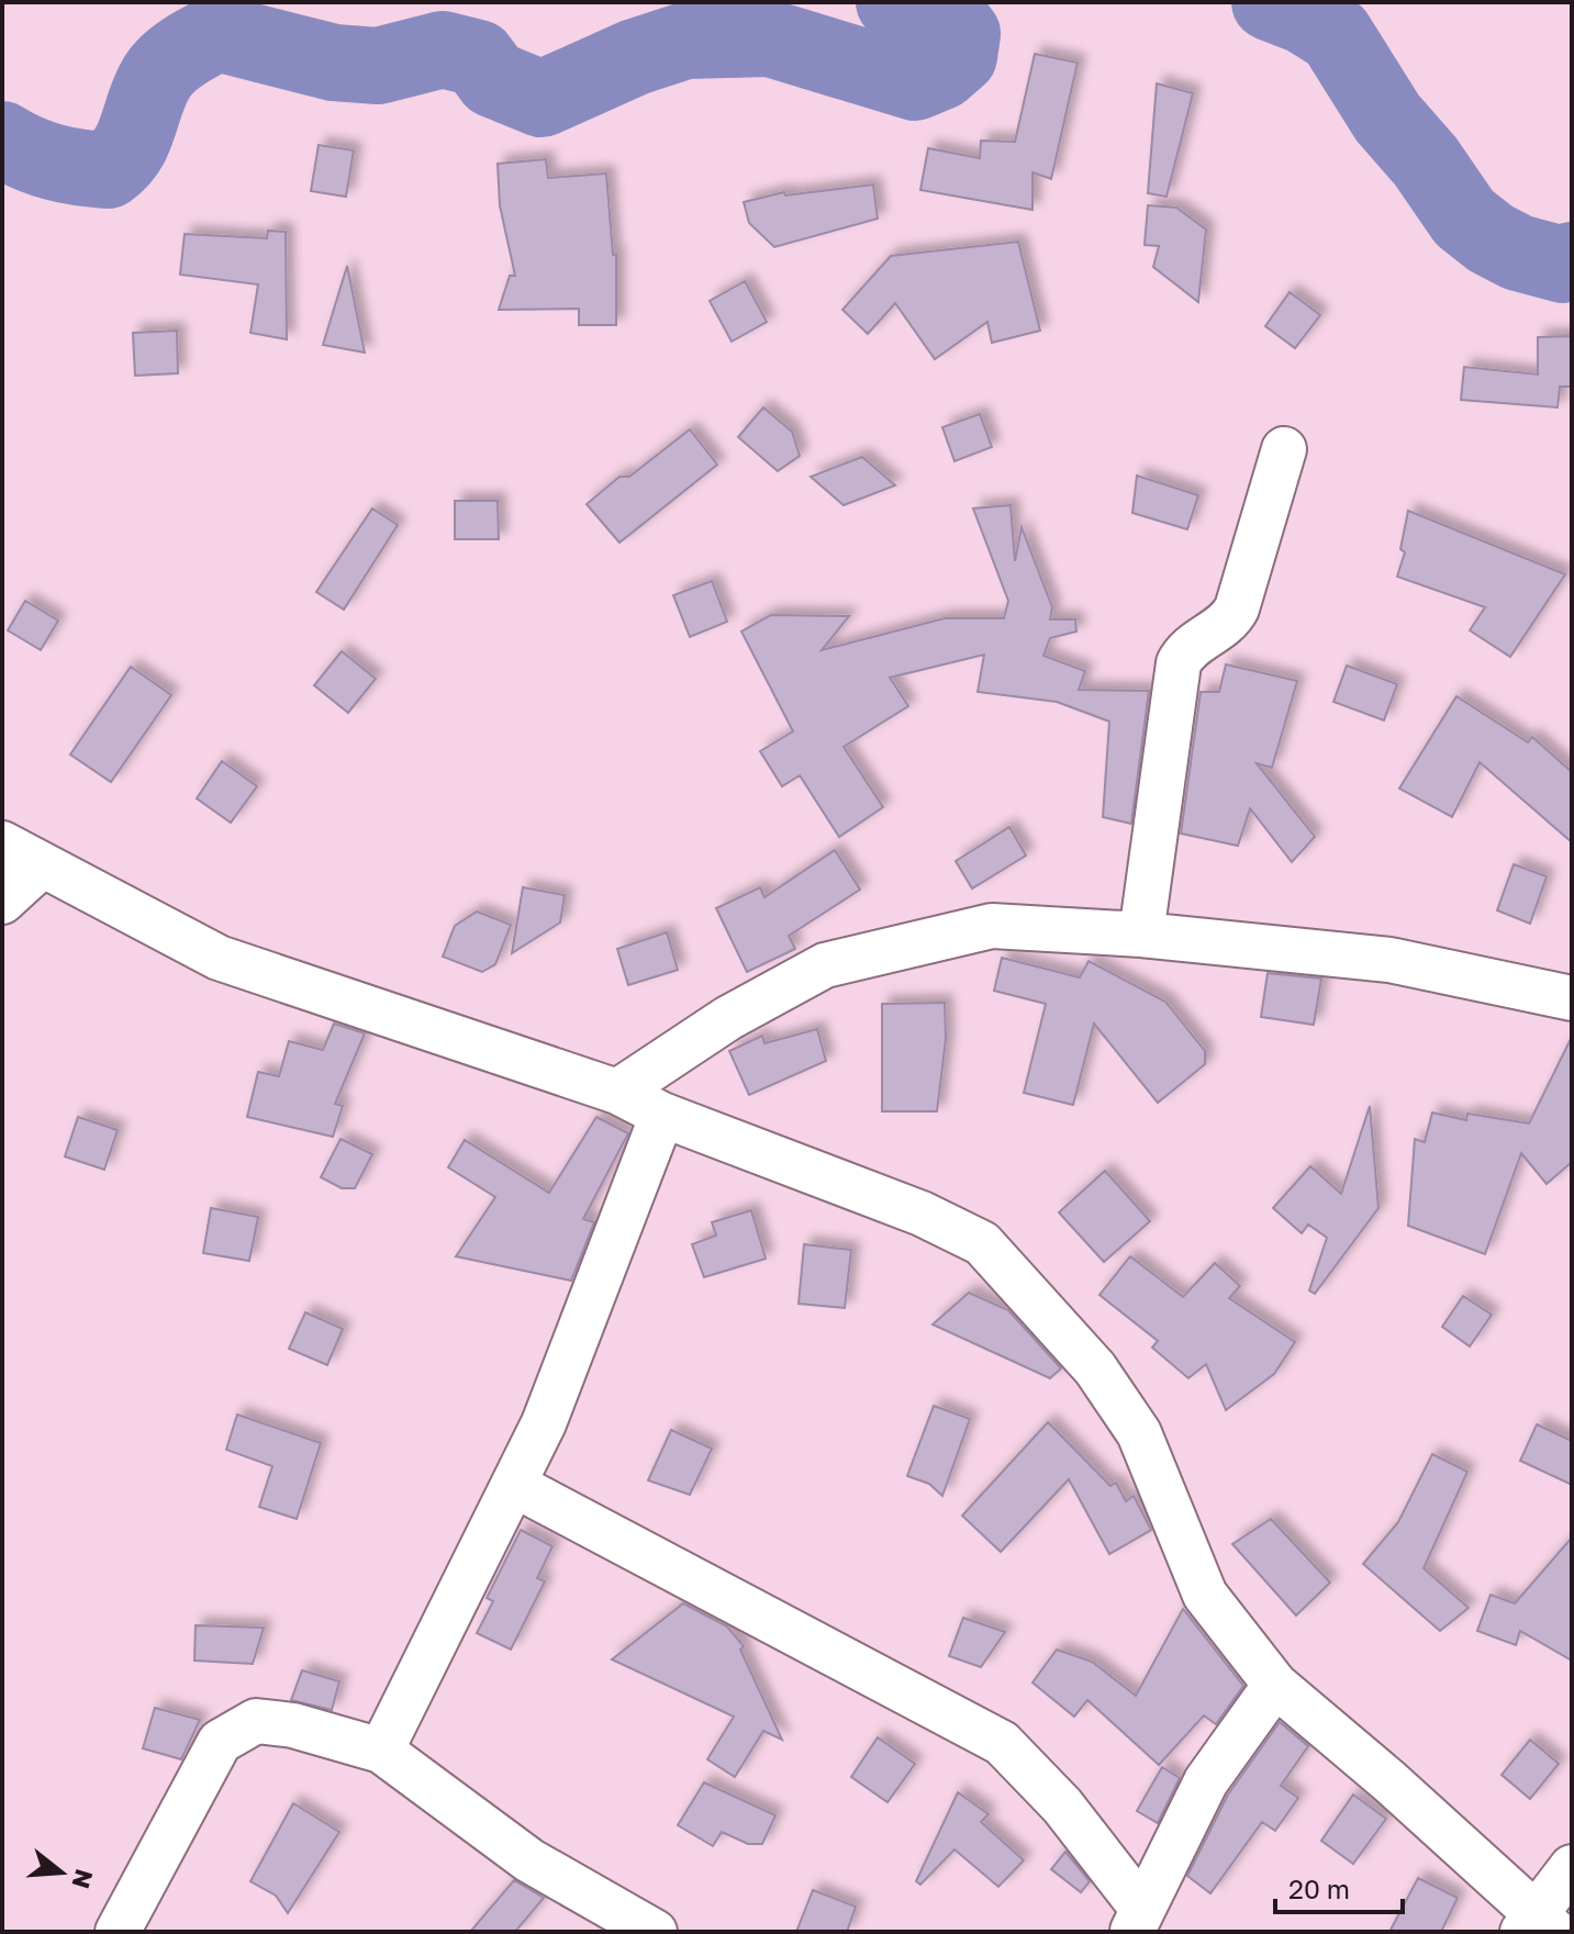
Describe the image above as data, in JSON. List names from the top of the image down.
{
  "scale_bar": "20 m",
  "north": "right"
}
